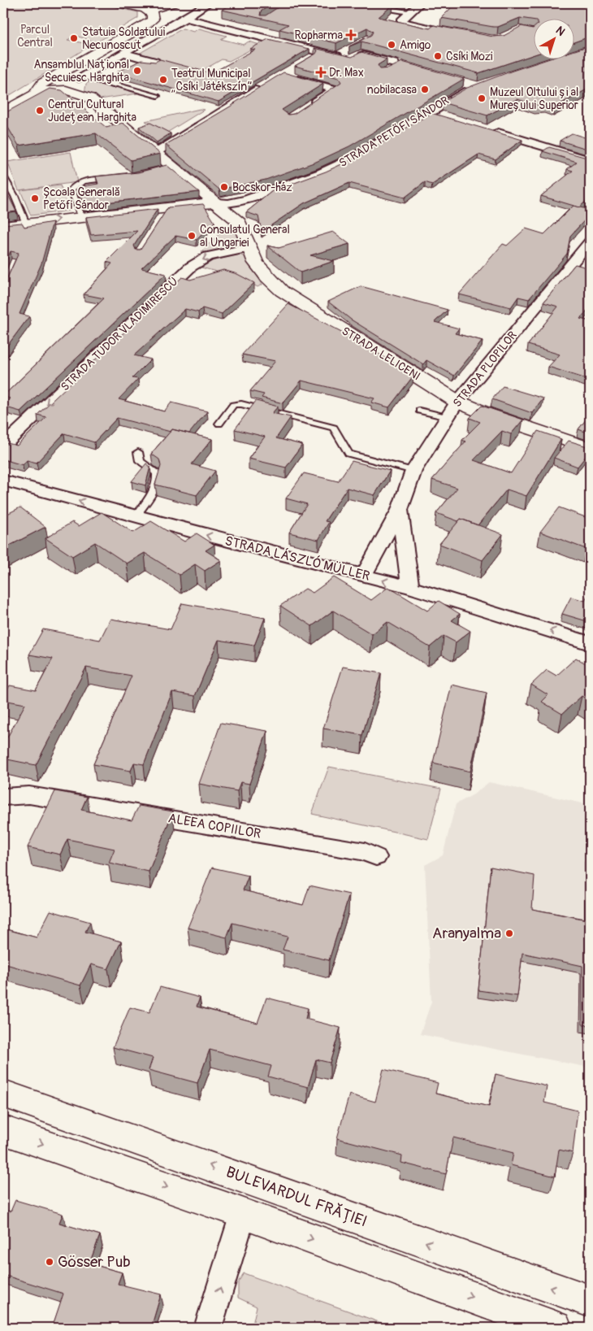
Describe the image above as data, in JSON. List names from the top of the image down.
{
  "streets": {
    "street": [
      "STRADA PETŐFI SÁNDOR",
      "STRADA TUDOR VLADIMIRESCU",
      "STRADA LELICENI",
      "STRADA PLOPILOR",
      "STRADA LÁSZLÓ MÜLLER",
      "ALEEA COPIILOR",
      "BULEVARDUL FRĂȚIEI"
    ]
  },
  "crossings": [
    ["STRADA PETŐFI SÁNDOR", "STRADA LELICENI"],
    ["STRADA TUDOR VLADIMIRESCU", "STRADA LELICENI"],
    ["STRADA LELICENI", "STRADA PLOPILOR"],
    ["STRADA PLOPILOR", "STRADA LÁSZLÓ MÜLLER"]
  ],
  "one_way": ["STRADA TUDOR VLADIMIRESCU", "STRADA LÁSZLÓ MÜLLER"],
  "parks": ["Parcul Central"],
  "places": {
    "health": ["Ropharma", "Dr. Max"],
    "other": [
      "Statuia Soldatului Necunoscut",
      "Amigo",
      "Csíki Mozi",
      "Ansamblul Național Secuiesc Harghita",
      "Teatrul Municipal „Csíki Játékszín”",
      "nobilacasa",
      "Muzeul Oltului și al Mureșului Superior",
      "Centrul Cultural Județean Harghita",
      "Bocskor-ház",
      "Școala Generală Petőfi Sándor",
      "Consulatul General al Ungariei",
      "Aranyalma",
      "Gösser Pub"
    ]
  },
  "north": "top right"
}
